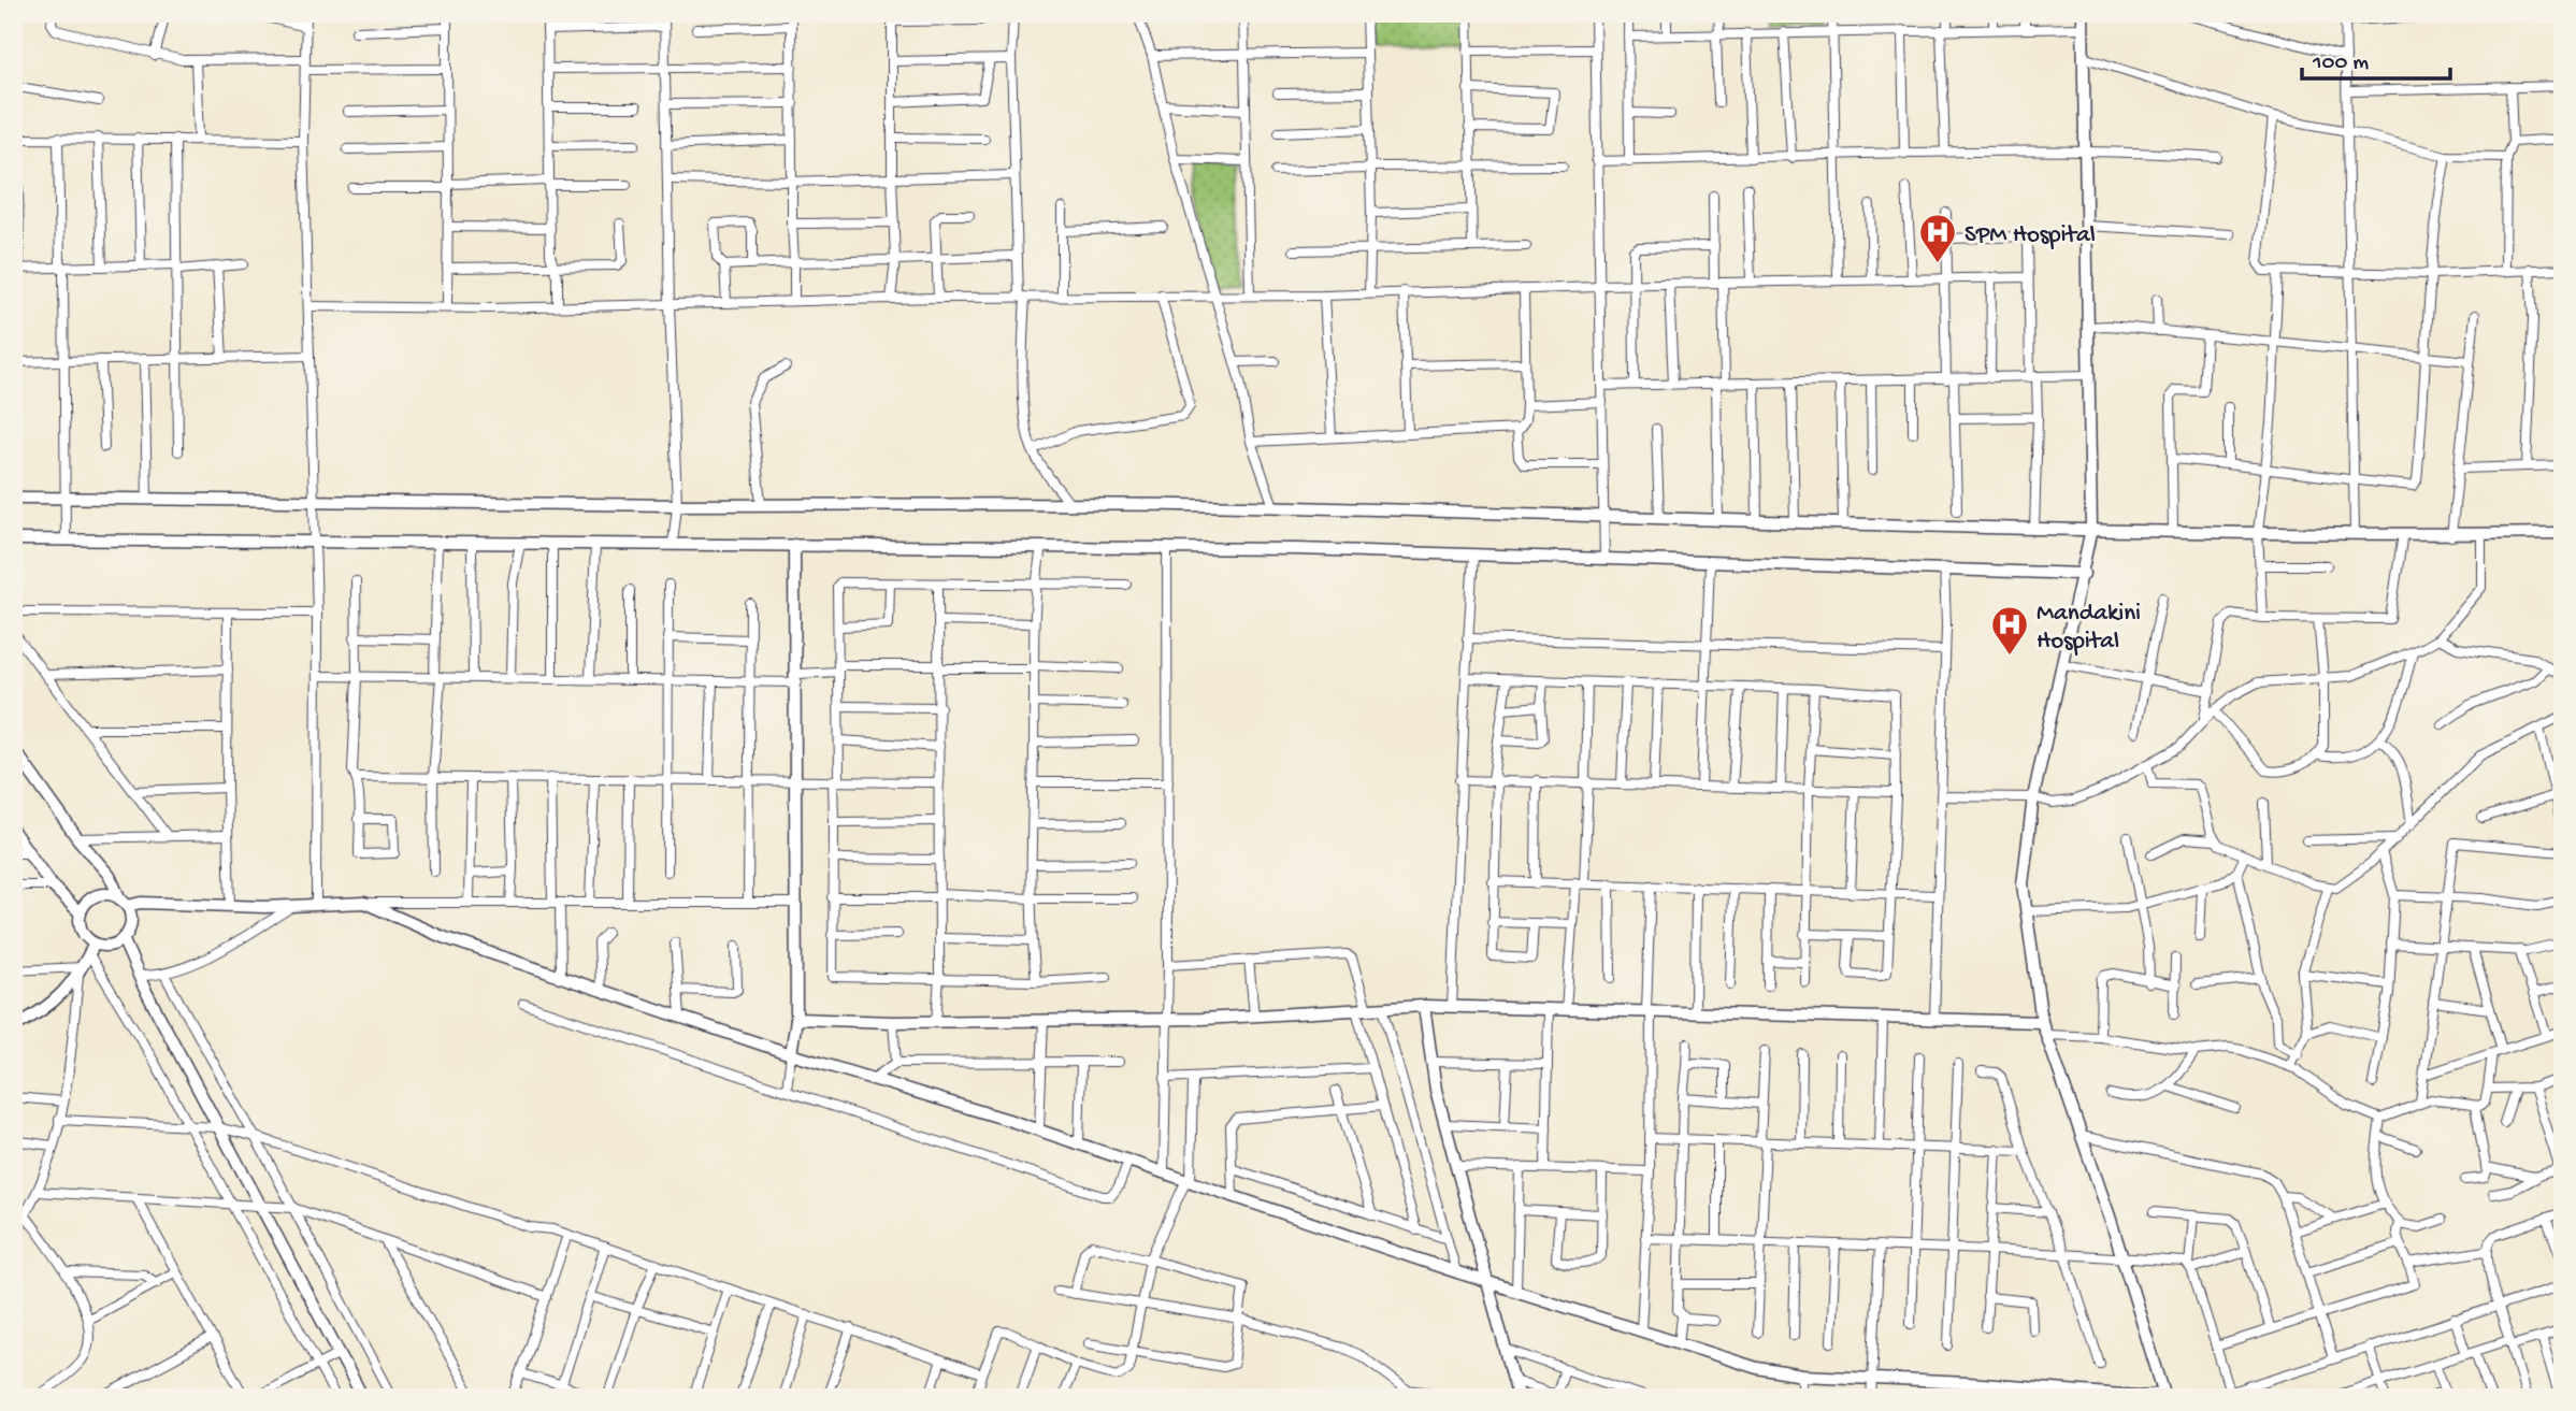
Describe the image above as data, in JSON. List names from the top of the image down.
{
  "places": {
    "hospital": ["SPM Hospital", "Mandakini Hospital"]
  },
  "scale_bar": "100 m"
}
